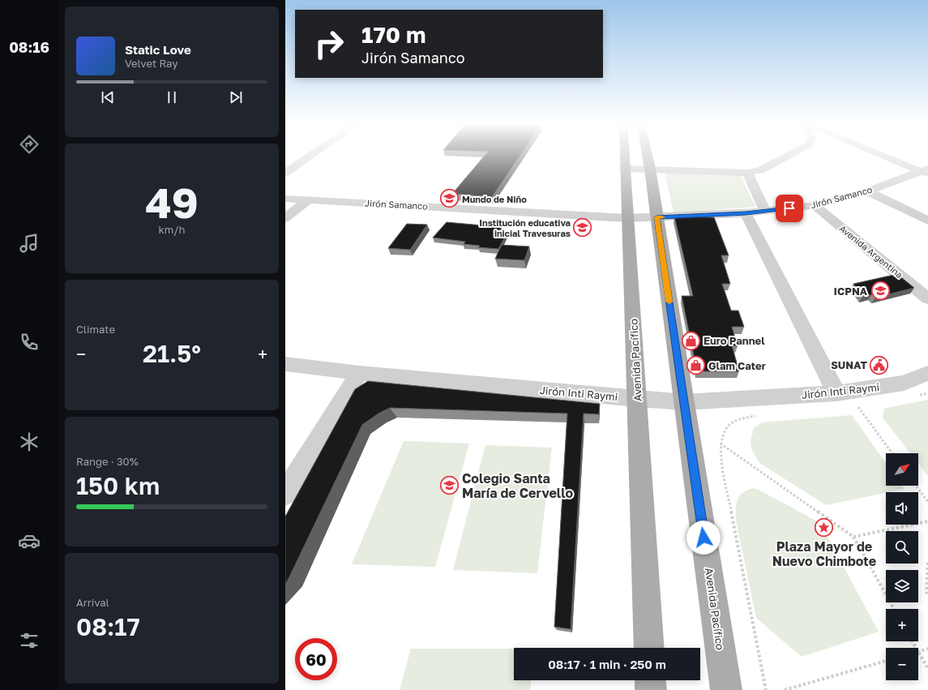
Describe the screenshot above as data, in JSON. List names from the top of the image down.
{
  "streets": {
    "main road": ["Avenida Pacífico"],
    "street": ["Jirón Samanco", "Avenida Argentina", "Jirón Inti Raymi"]
  },
  "crossings": [
    ["Jirón Samanco", "Avenida Argentina"],
    ["Jirón Samanco", "Avenida Pacífico"],
    ["Avenida Pacífico", "Jirón Inti Raymi"]
  ],
  "places": {
    "school or university": [
      "Mundo de Niño",
      "Institución educativa inicial Travesuras",
      "ICPNA",
      "Colegio Santa María de Cervello"
    ],
    "shop": ["Euro Pannel", "Glam Cater"],
    "public building": ["SUNAT"],
    "place": ["Plaza Mayor de Nuevo Chimbote"]
  },
  "north": "top right",
  "page": {
    "tabs": "08:16",
    "turn": ["170 m", "Jirón Samanco"],
    "song": ["Static Love", "Velvet Ray"],
    "tile": [
      ["49", "km/h"],
      "Climate",
      ["Range · 30%", "150 km"],
      ["Arrival", "08:17"]
    ],
    "heat": ["−", "21.5°", "+"],
    "map_buttons": ["+", "−"],
    "limit": "60",
    "trip": "08:17 · 1 min · 250 m"
  }
}
